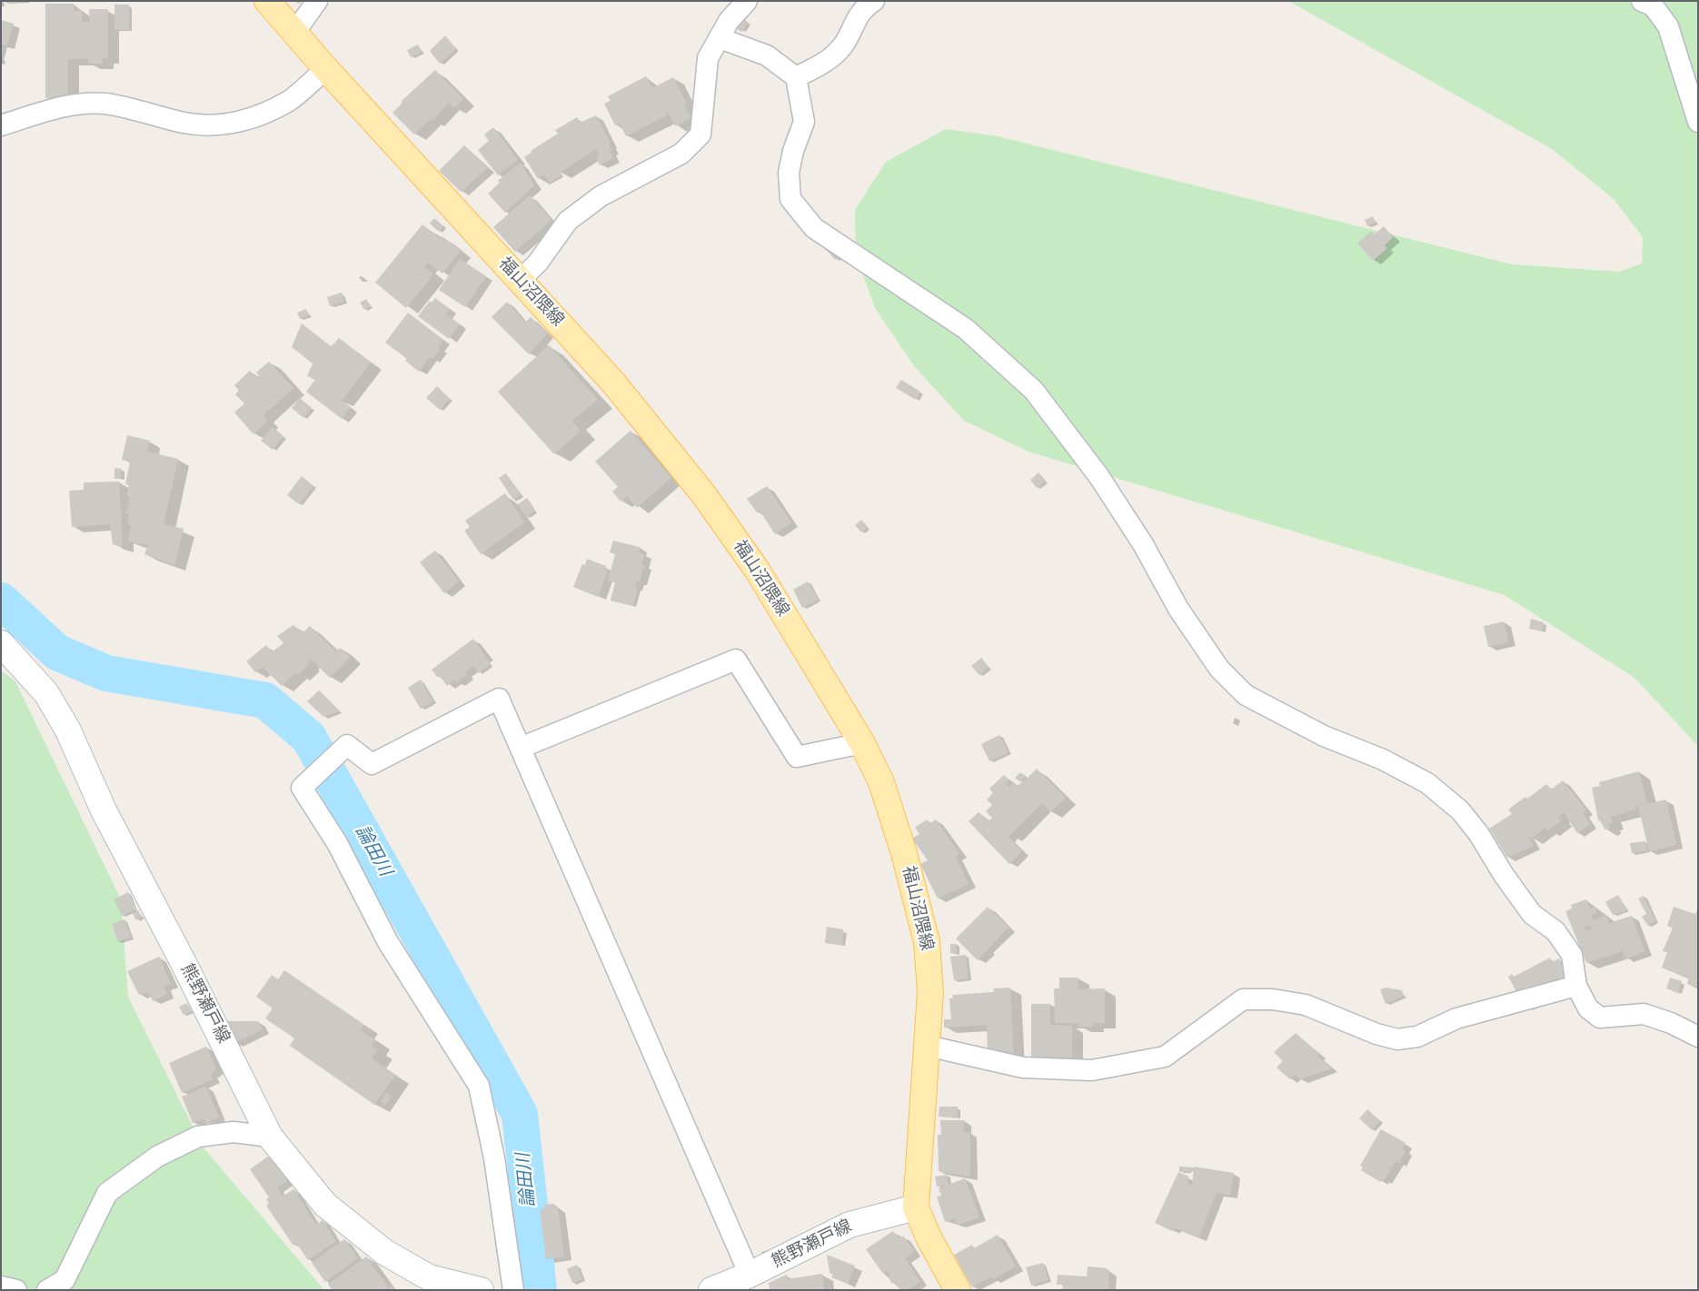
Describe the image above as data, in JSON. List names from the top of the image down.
{
  "streets": {
    "main road": ["福山沼隈線", "熊野瀬戸線"]
  },
  "crossings": [
    ["福山沼隈線", "熊野瀬戸線"]
  ],
  "water": ["論田川"]
}
